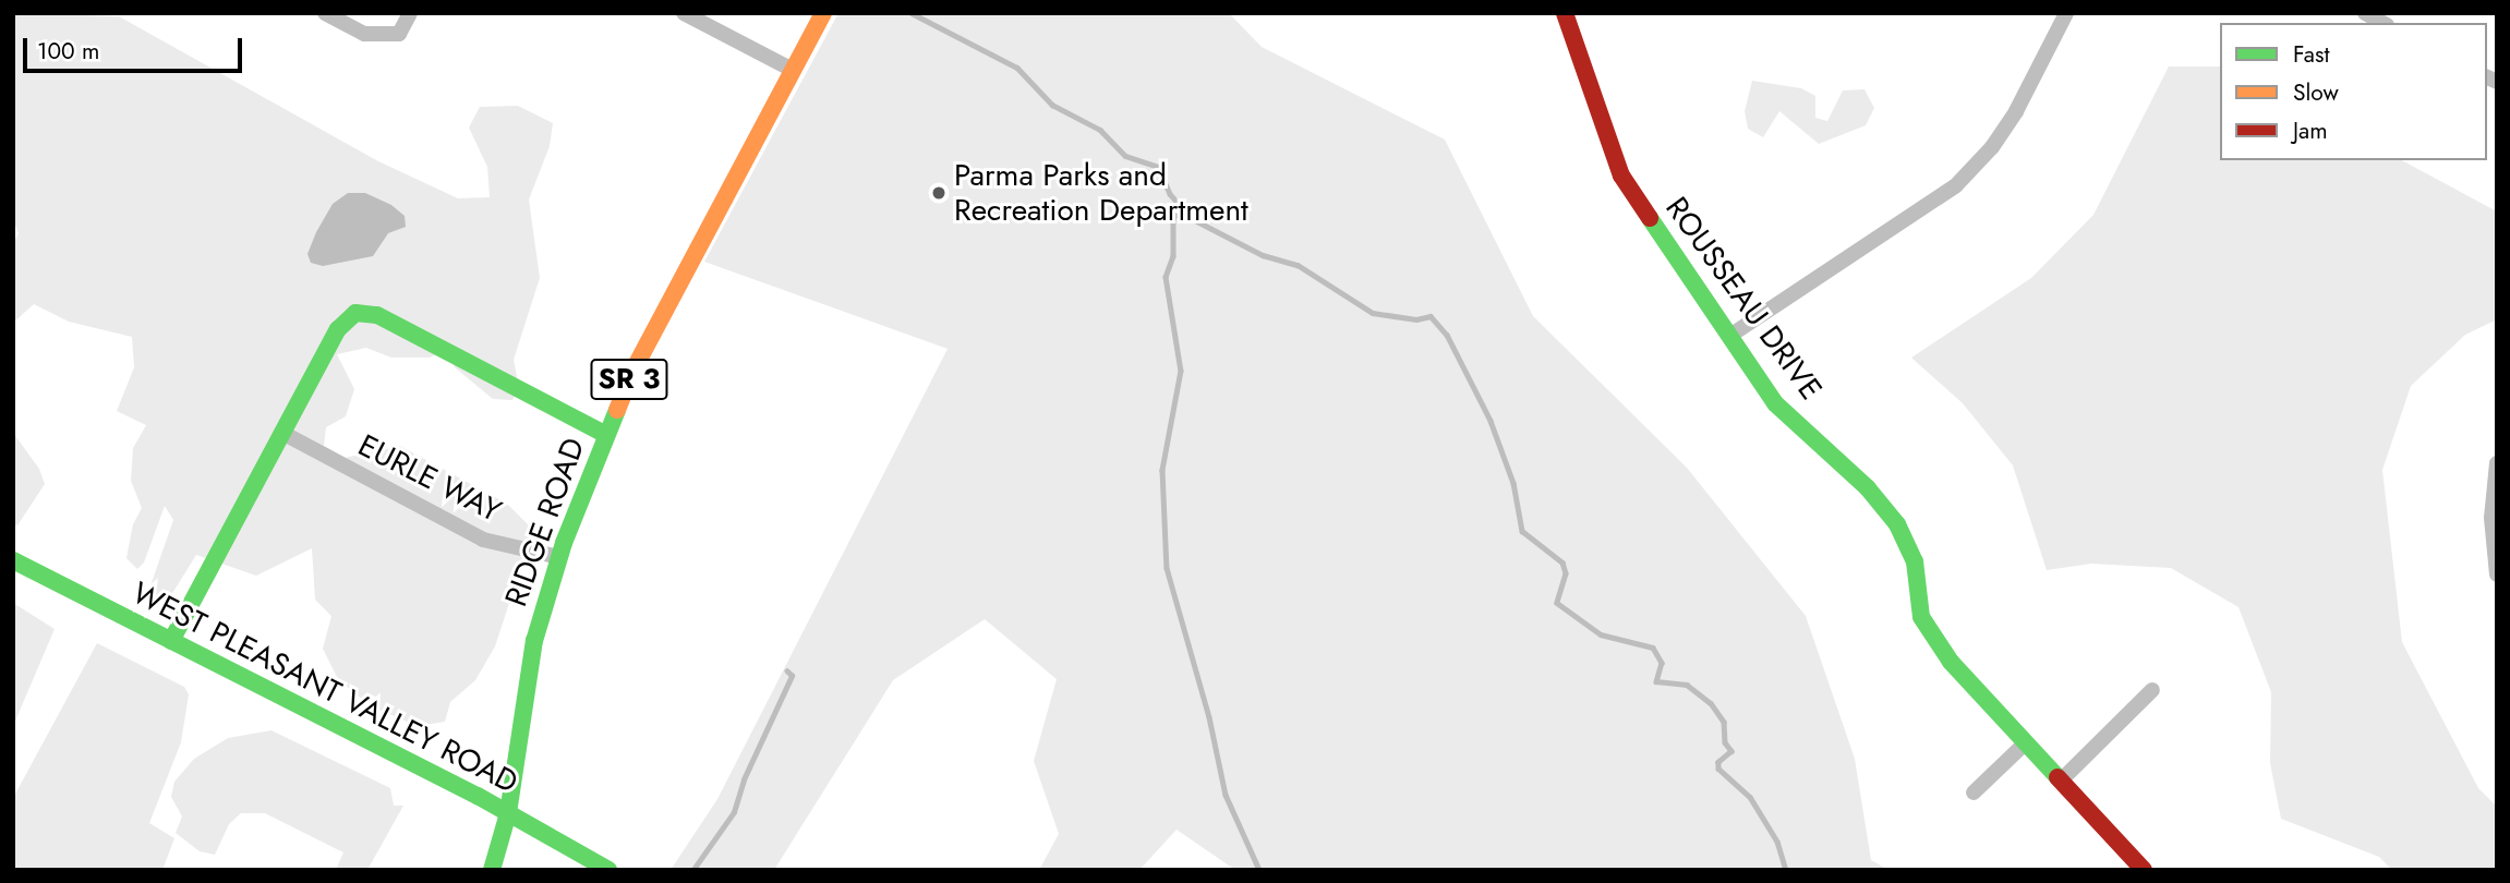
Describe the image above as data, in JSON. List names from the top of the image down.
{
  "streets": {
    "street": [
      "ROUSSEAU DRIVE",
      "SR 3",
      "EURLE WAY",
      "RIDGE ROAD",
      "WEST PLEASANT VALLEY ROAD"
    ]
  },
  "crossings": [
    ["EURLE WAY", "RIDGE ROAD"],
    ["RIDGE ROAD", "WEST PLEASANT VALLEY ROAD"]
  ],
  "places": ["Parma Parks and Recreation Department"],
  "legend": ["Fast", "Slow", "Jam"],
  "scale_bar": "100 m"
}
